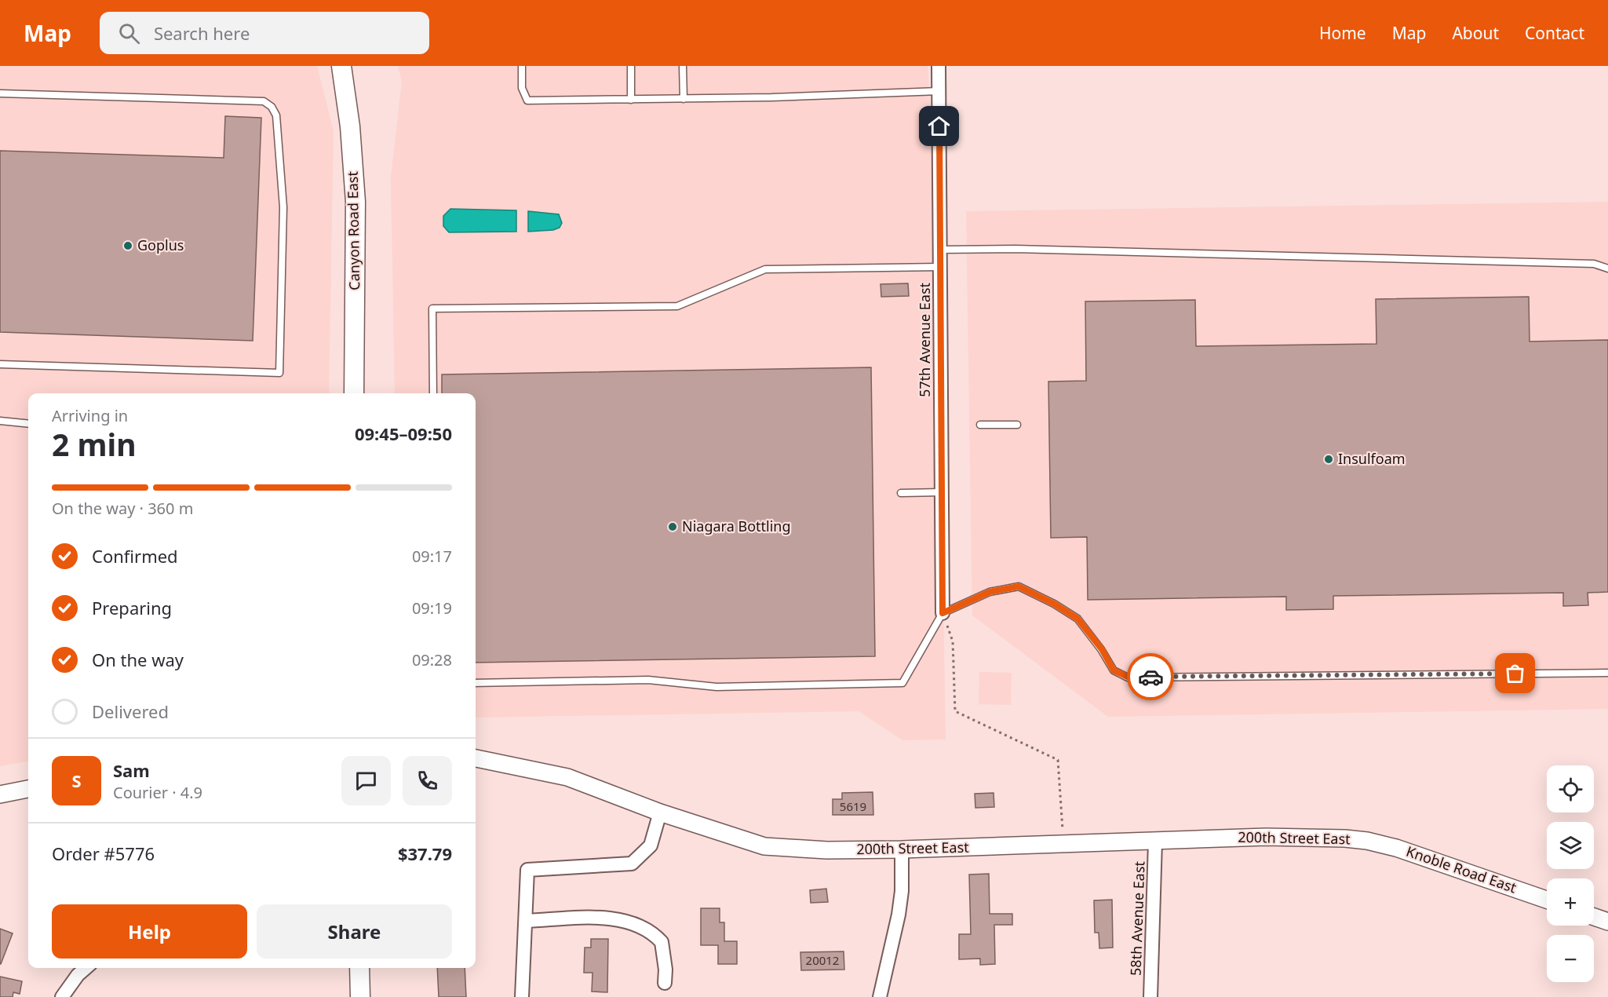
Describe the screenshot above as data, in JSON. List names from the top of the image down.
{
  "streets": {
    "main road": ["Canyon Road East"],
    "street": [
      "57th Avenue East",
      "200th Street East",
      "Knoble Road East",
      "58th Avenue East"
    ]
  },
  "crossings": [
    ["200th Street East", "Knoble Road East"],
    ["200th Street East", "58th Avenue East"]
  ],
  "places": ["Goplus", "Insulfoam", "Niagara Bottling"],
  "house_numbers": ["5619", "20012"],
  "page": {
    "header": "Map",
    "search": "Search here",
    "nav": [
      "Home",
      "Map",
      "About",
      "Contact"
    ],
    "heading": ["2 min", "Arriving in", "09:45–09:50"],
    "panel": [
      "Sam",
      "Courier · 4.9",
      "Order #5776",
      "$37.79"
    ],
    "bar": "On the way · 360 m",
    "list": [
      ["Confirmed", "09:17"],
      ["Preparing", "09:19"],
      ["On the way", "09:28"],
      "Delivered"
    ],
    "round": "S",
    "map_buttons": ["+", "−"],
    "buttons": ["Help", "Share"]
  }
}
